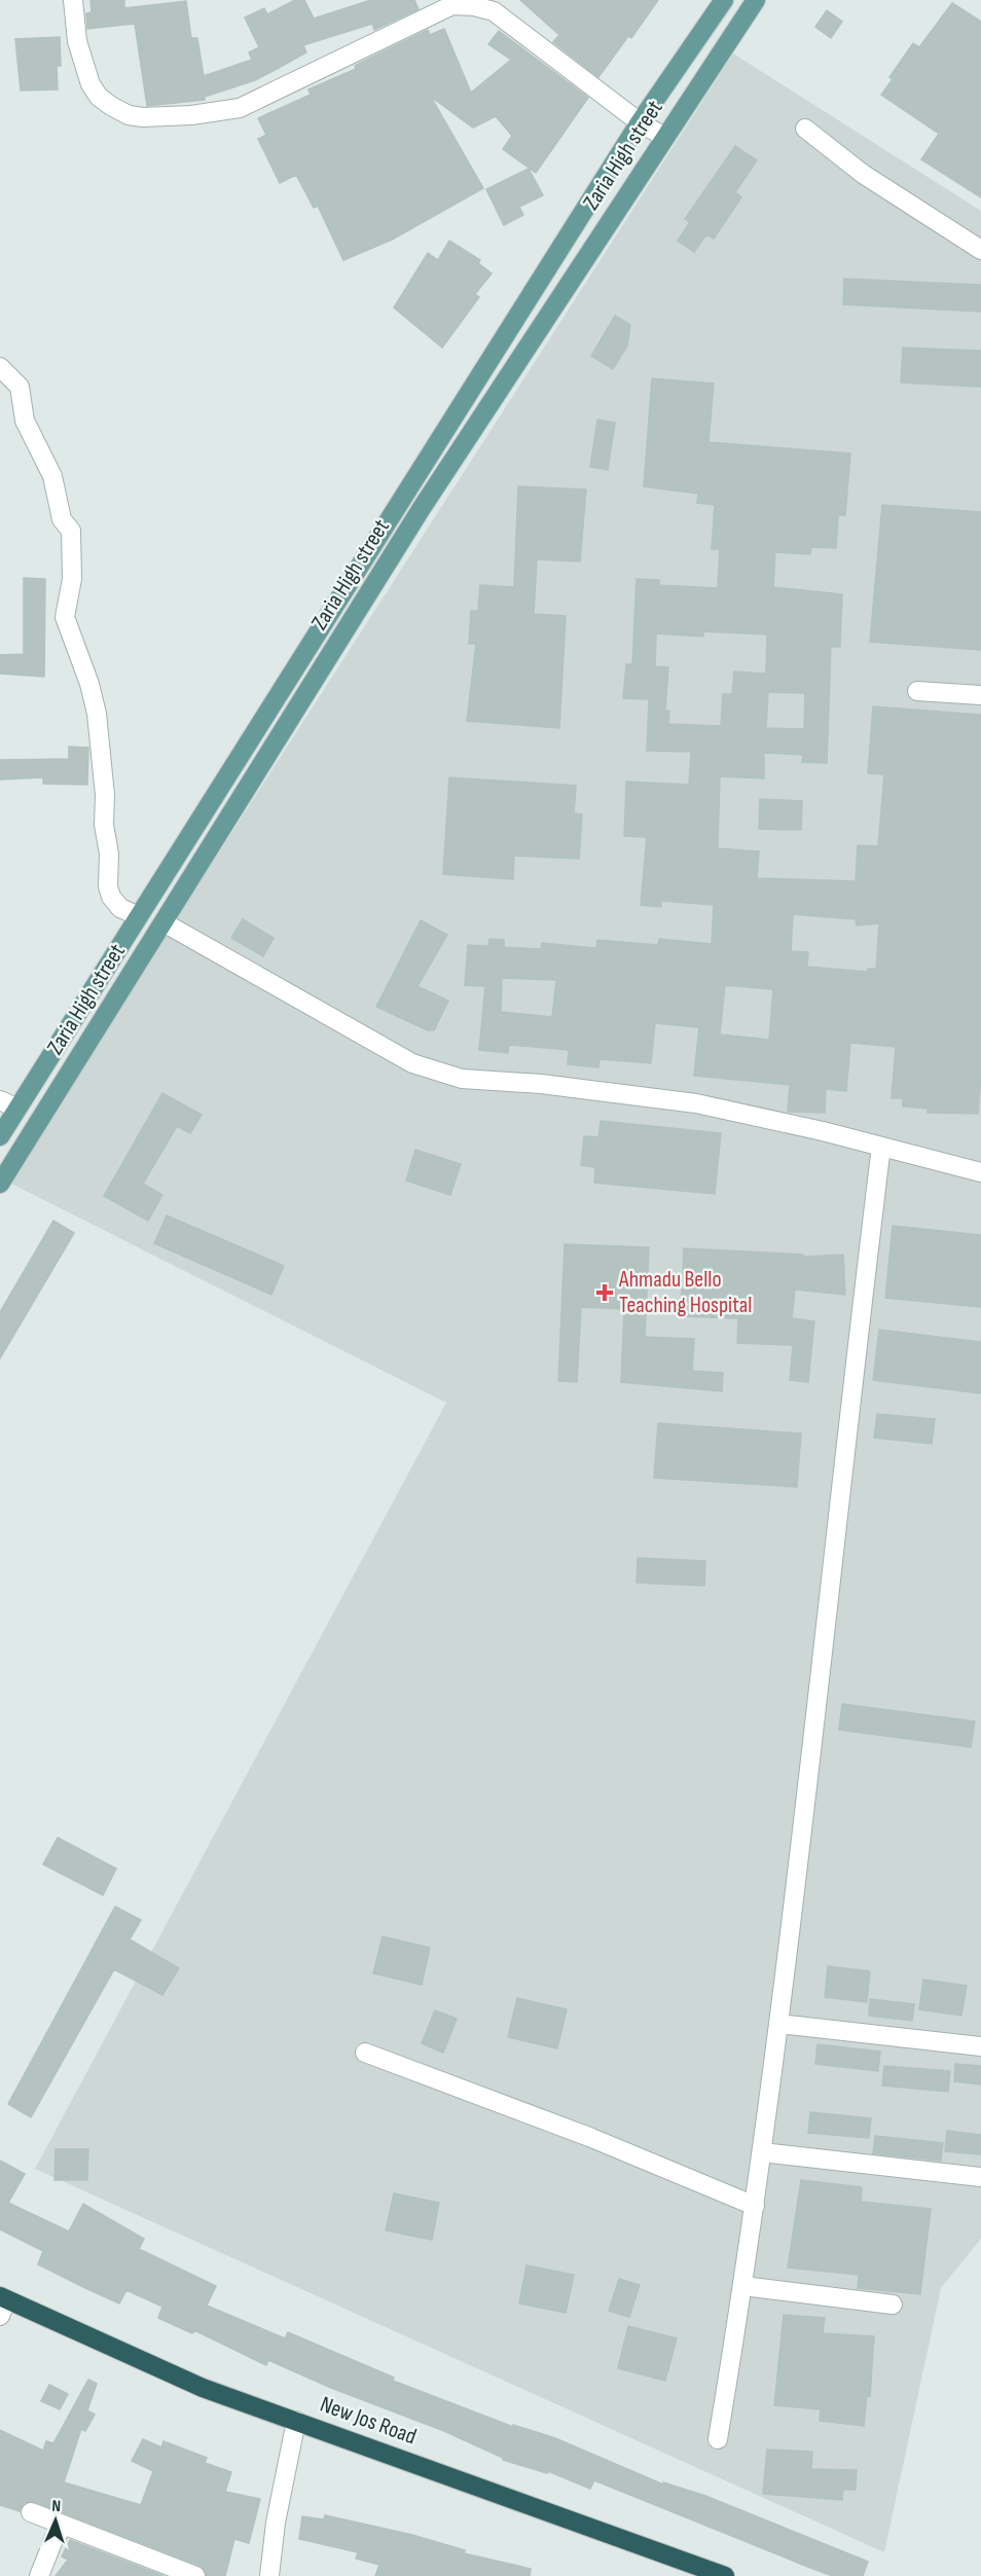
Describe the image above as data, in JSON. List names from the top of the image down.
{
  "streets": {
    "highway": ["New Jos Road"],
    "main road": ["Zaria High street"]
  },
  "places": {
    "health": ["Ahmadu Bello Teaching Hospital"]
  },
  "north": "top"
}
